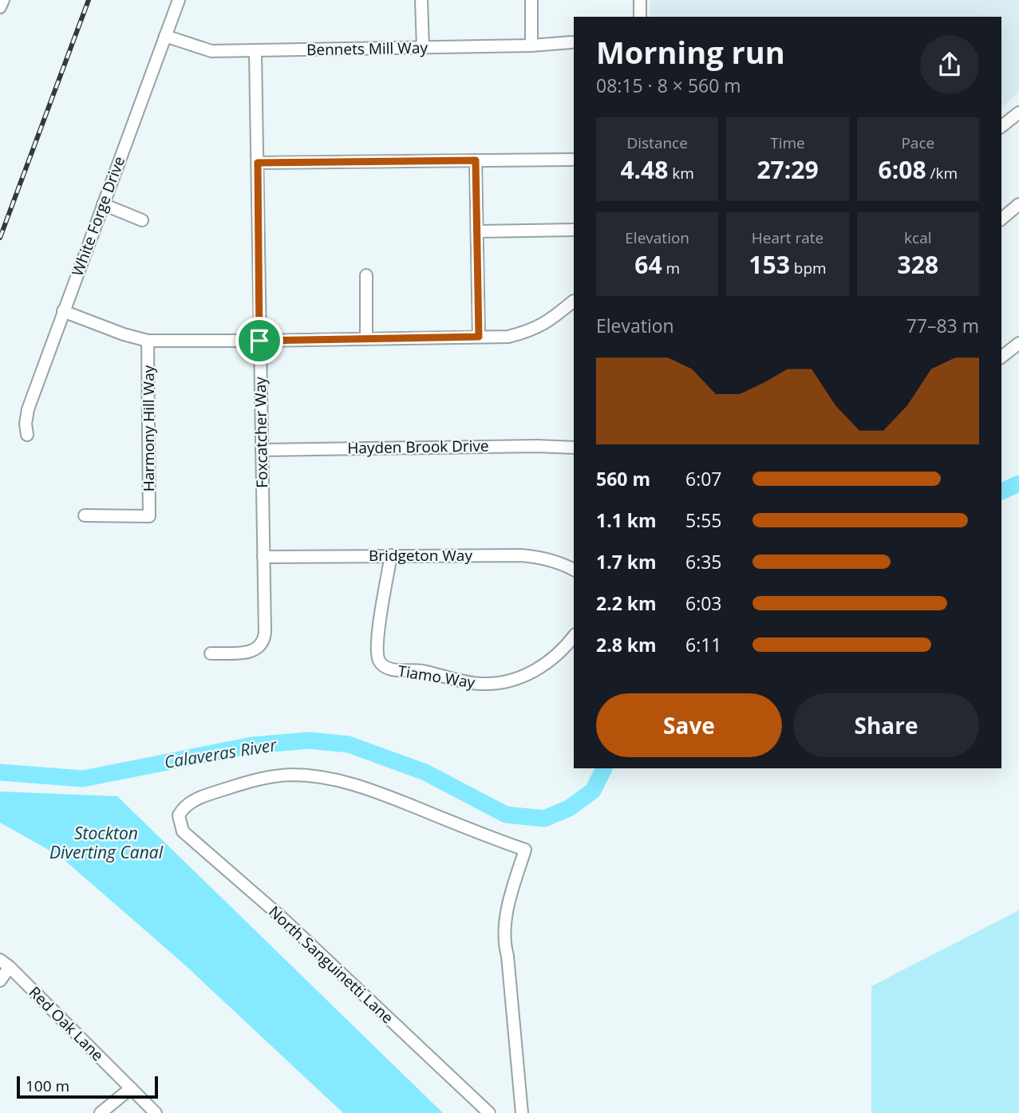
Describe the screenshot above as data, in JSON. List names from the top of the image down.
{
  "streets": {
    "street": [
      "Bennets Mill Way",
      "White Forge Drive",
      "Harmony Hill Way",
      "Foxcatcher Way",
      "Hayden Brook Drive",
      "Bridgeton Way",
      "Tiamo Way",
      "North Sanguinetti Lane",
      "Red Oak Lane"
    ]
  },
  "crossings": [
    ["Bennets Mill Way", "White Forge Drive"],
    ["Bennets Mill Way", "Foxcatcher Way"],
    ["Foxcatcher Way", "Hayden Brook Drive"],
    ["Foxcatcher Way", "Bridgeton Way"],
    ["Bridgeton Way", "Tiamo Way"]
  ],
  "water": ["Calaveras River", "Stockton Diverting Canal"],
  "scale_bar": "100 m",
  "page": {
    "heading": ["Morning run", "08:15 · 8 × 560 m"],
    "stats": [
      ["Distance", "4.48 km"],
      ["Time", "27:29"],
      ["Pace", "6:08 /km"],
      ["Elevation", "64 m"],
      ["Heart rate", "153 bpm"],
      ["kcal", "328"]
    ],
    "chart": ["Elevation", "77–83 m"],
    "list": [
      {
        "name": "560 m",
        "note": "6:07"
      },
      {
        "name": "1.1 km",
        "note": "5:55"
      },
      {
        "name": "1.7 km",
        "note": "6:35"
      },
      {
        "name": "2.2 km",
        "note": "6:03"
      },
      {
        "name": "2.8 km",
        "note": "6:11"
      }
    ],
    "buttons": ["Save", "Share"],
    "scale": "100 m"
  }
}
